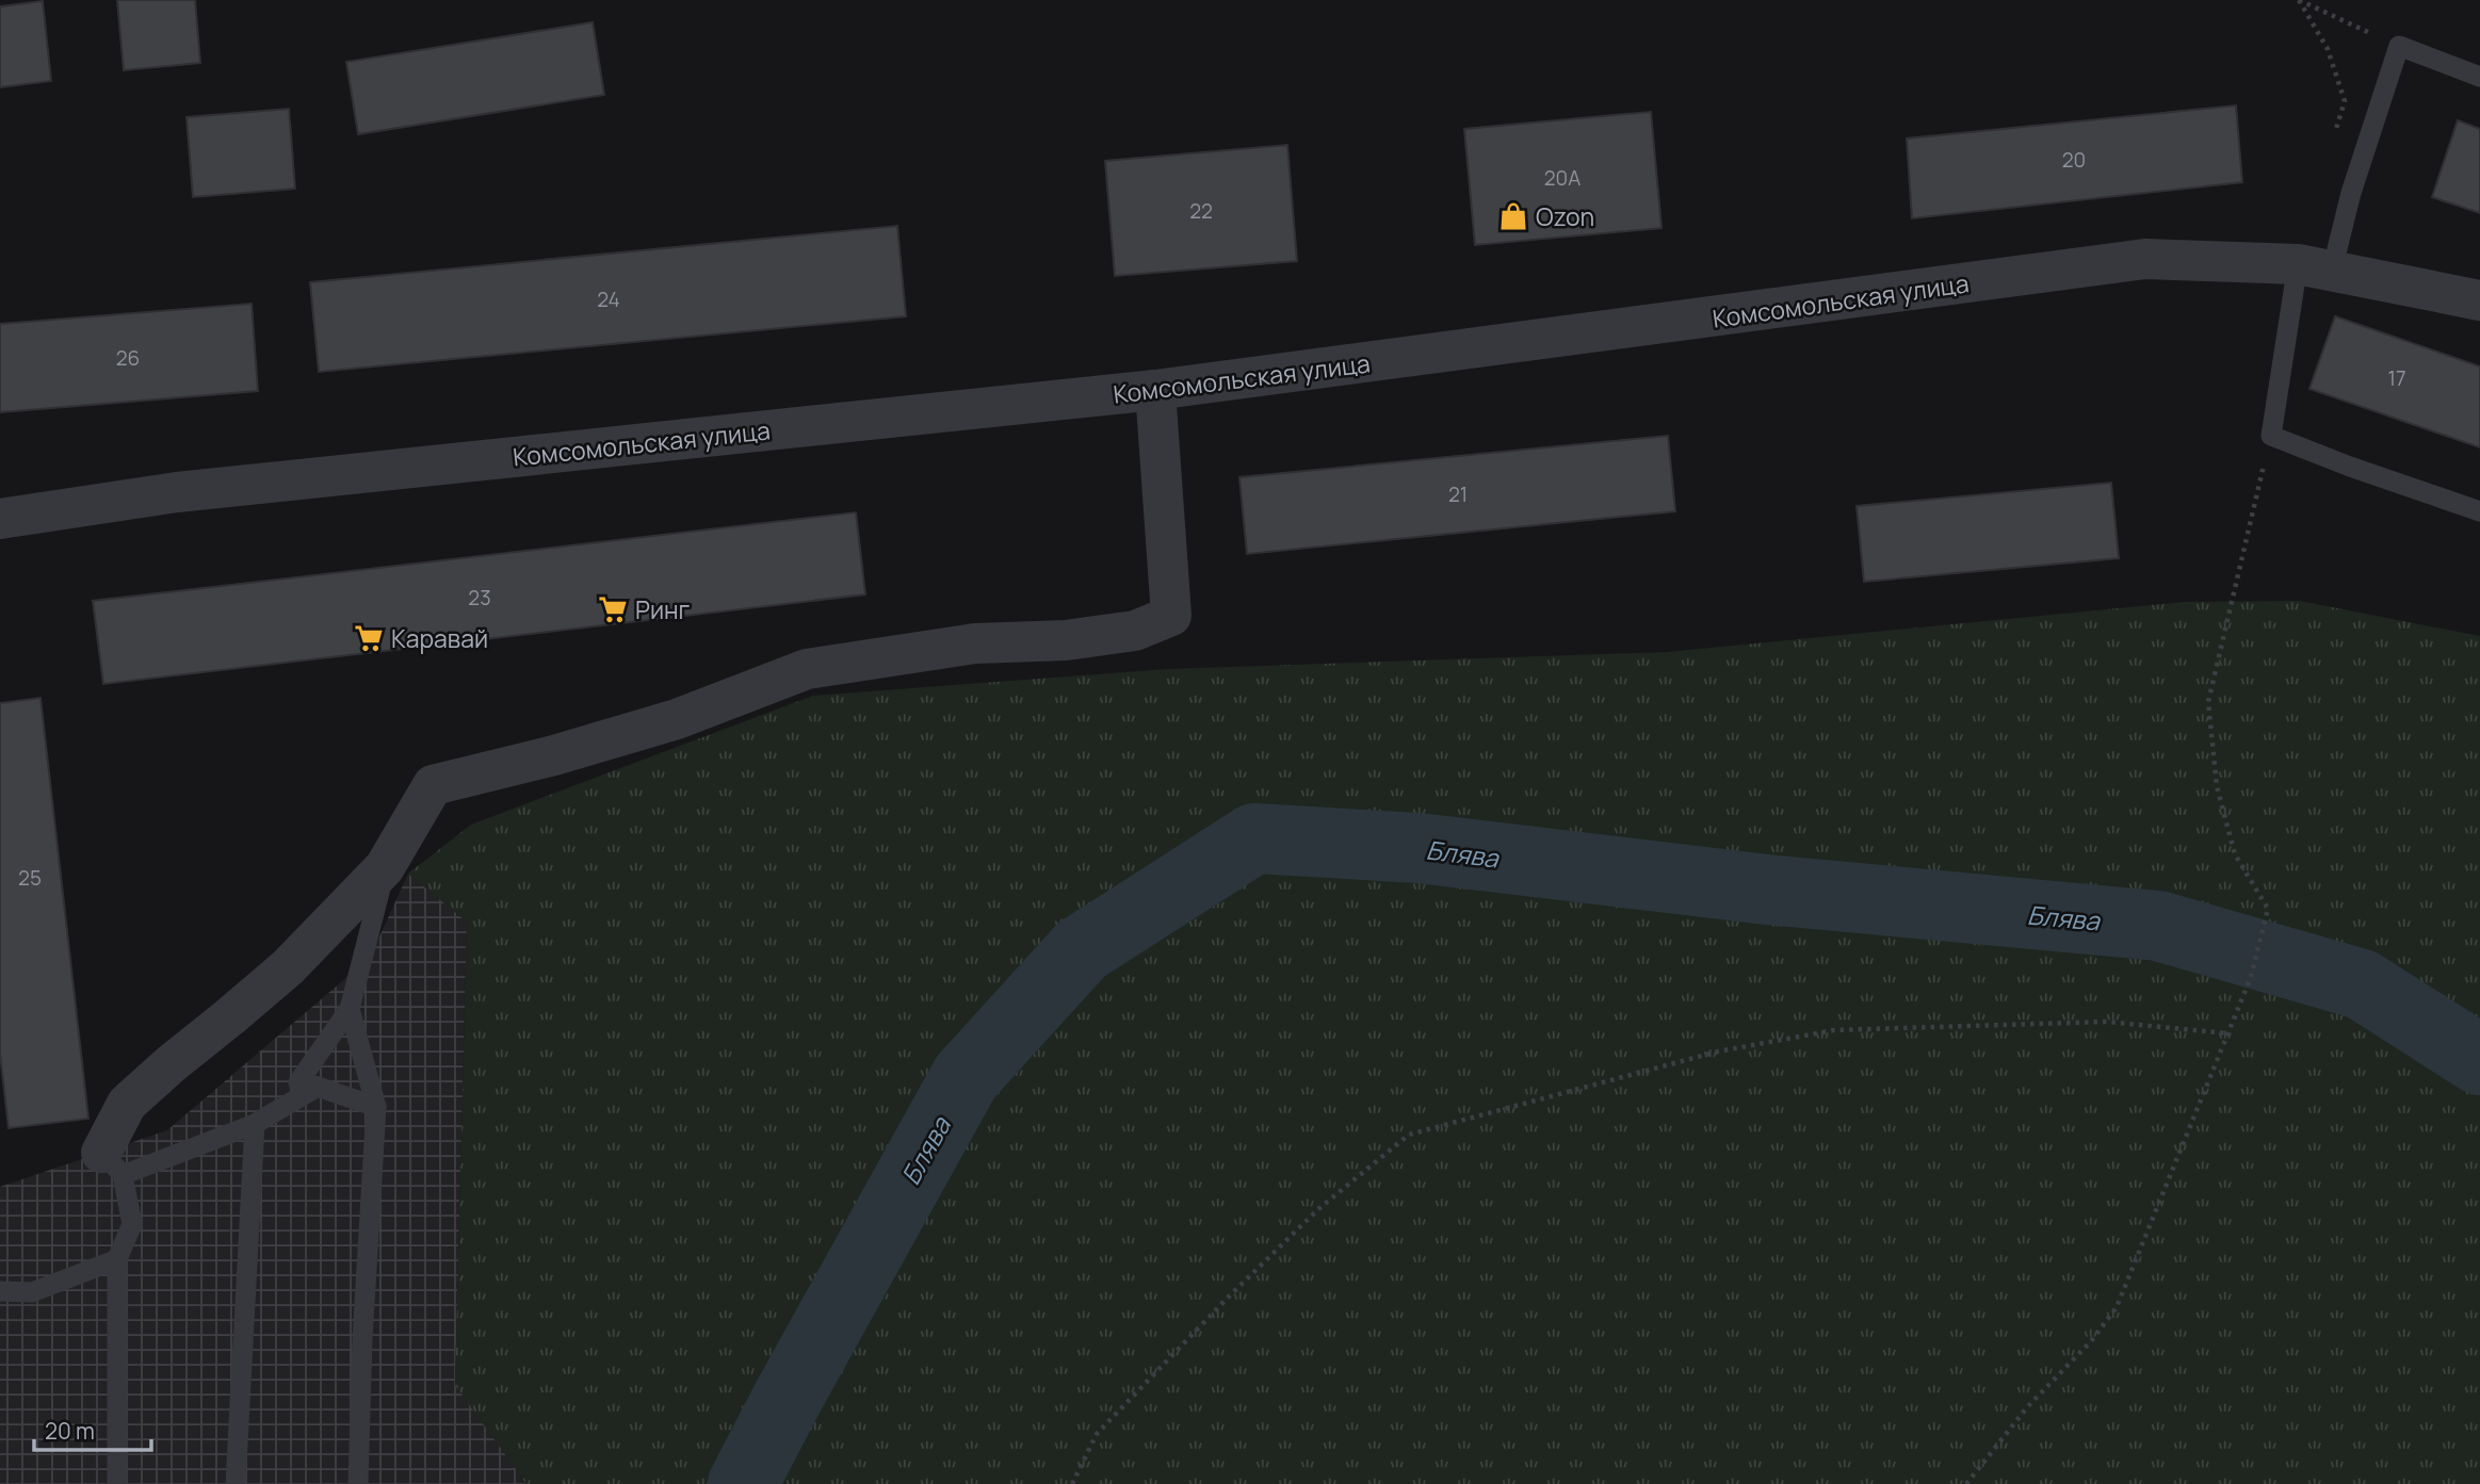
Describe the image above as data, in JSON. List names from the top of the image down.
{
  "streets": {
    "street": ["Комсомольская улица"]
  },
  "water": ["Блява"],
  "places": {
    "shop": ["Ozon"],
    "supermarket": ["Ринг", "Каравай"]
  },
  "house_numbers": [
    "20",
    "20А",
    "22",
    "24",
    "26",
    "17",
    "21",
    "23",
    "25"
  ],
  "scale_bar": "20 m"
}
